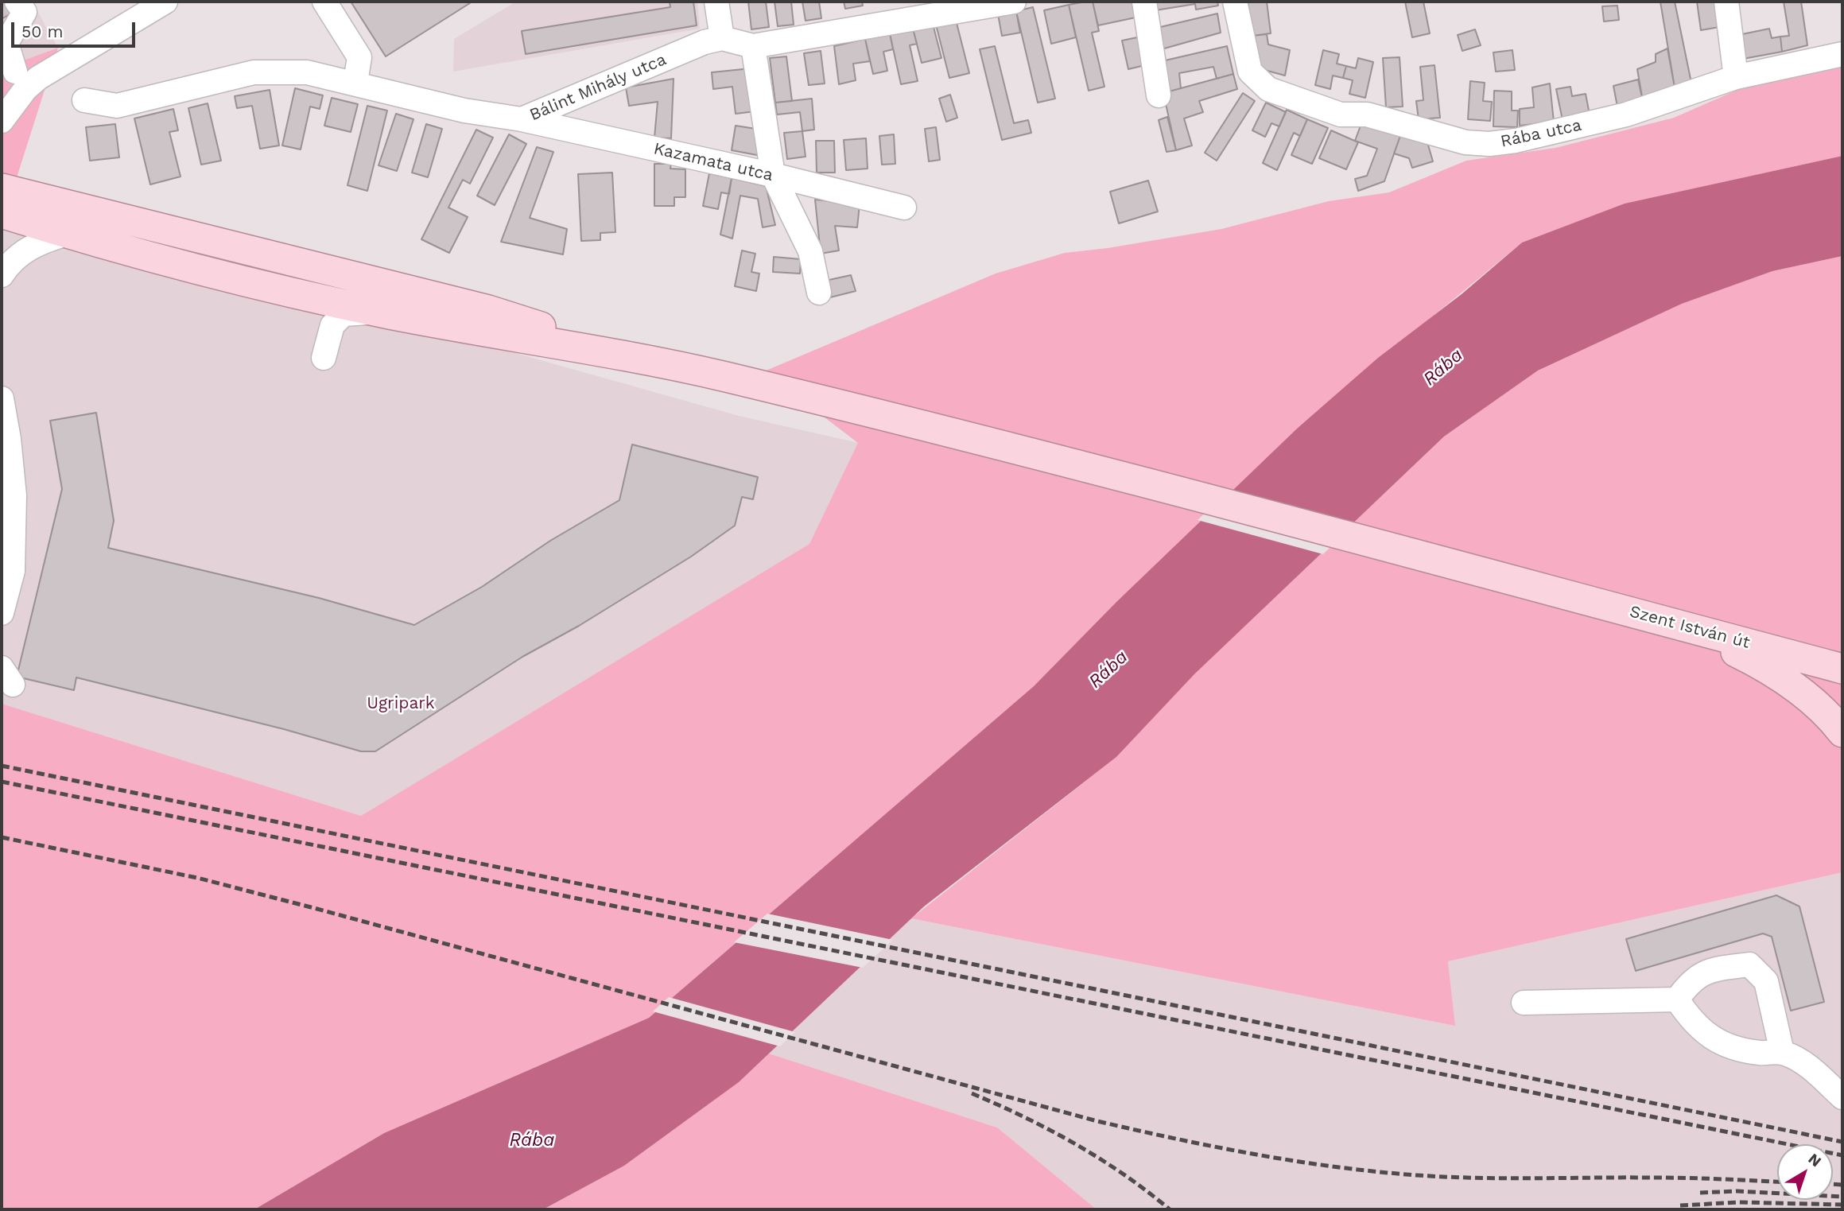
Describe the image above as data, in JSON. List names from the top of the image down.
{
  "streets": {
    "main road": ["Szent István út"],
    "street": ["Bálint Mihály utca", "Rába utca", "Kazamata utca"]
  },
  "crossings": [
    ["Bálint Mihály utca", "Kazamata utca"]
  ],
  "water": ["Rába"],
  "parks": ["Ugripark"],
  "scale_bar": "50 m",
  "north": "top right"
}
